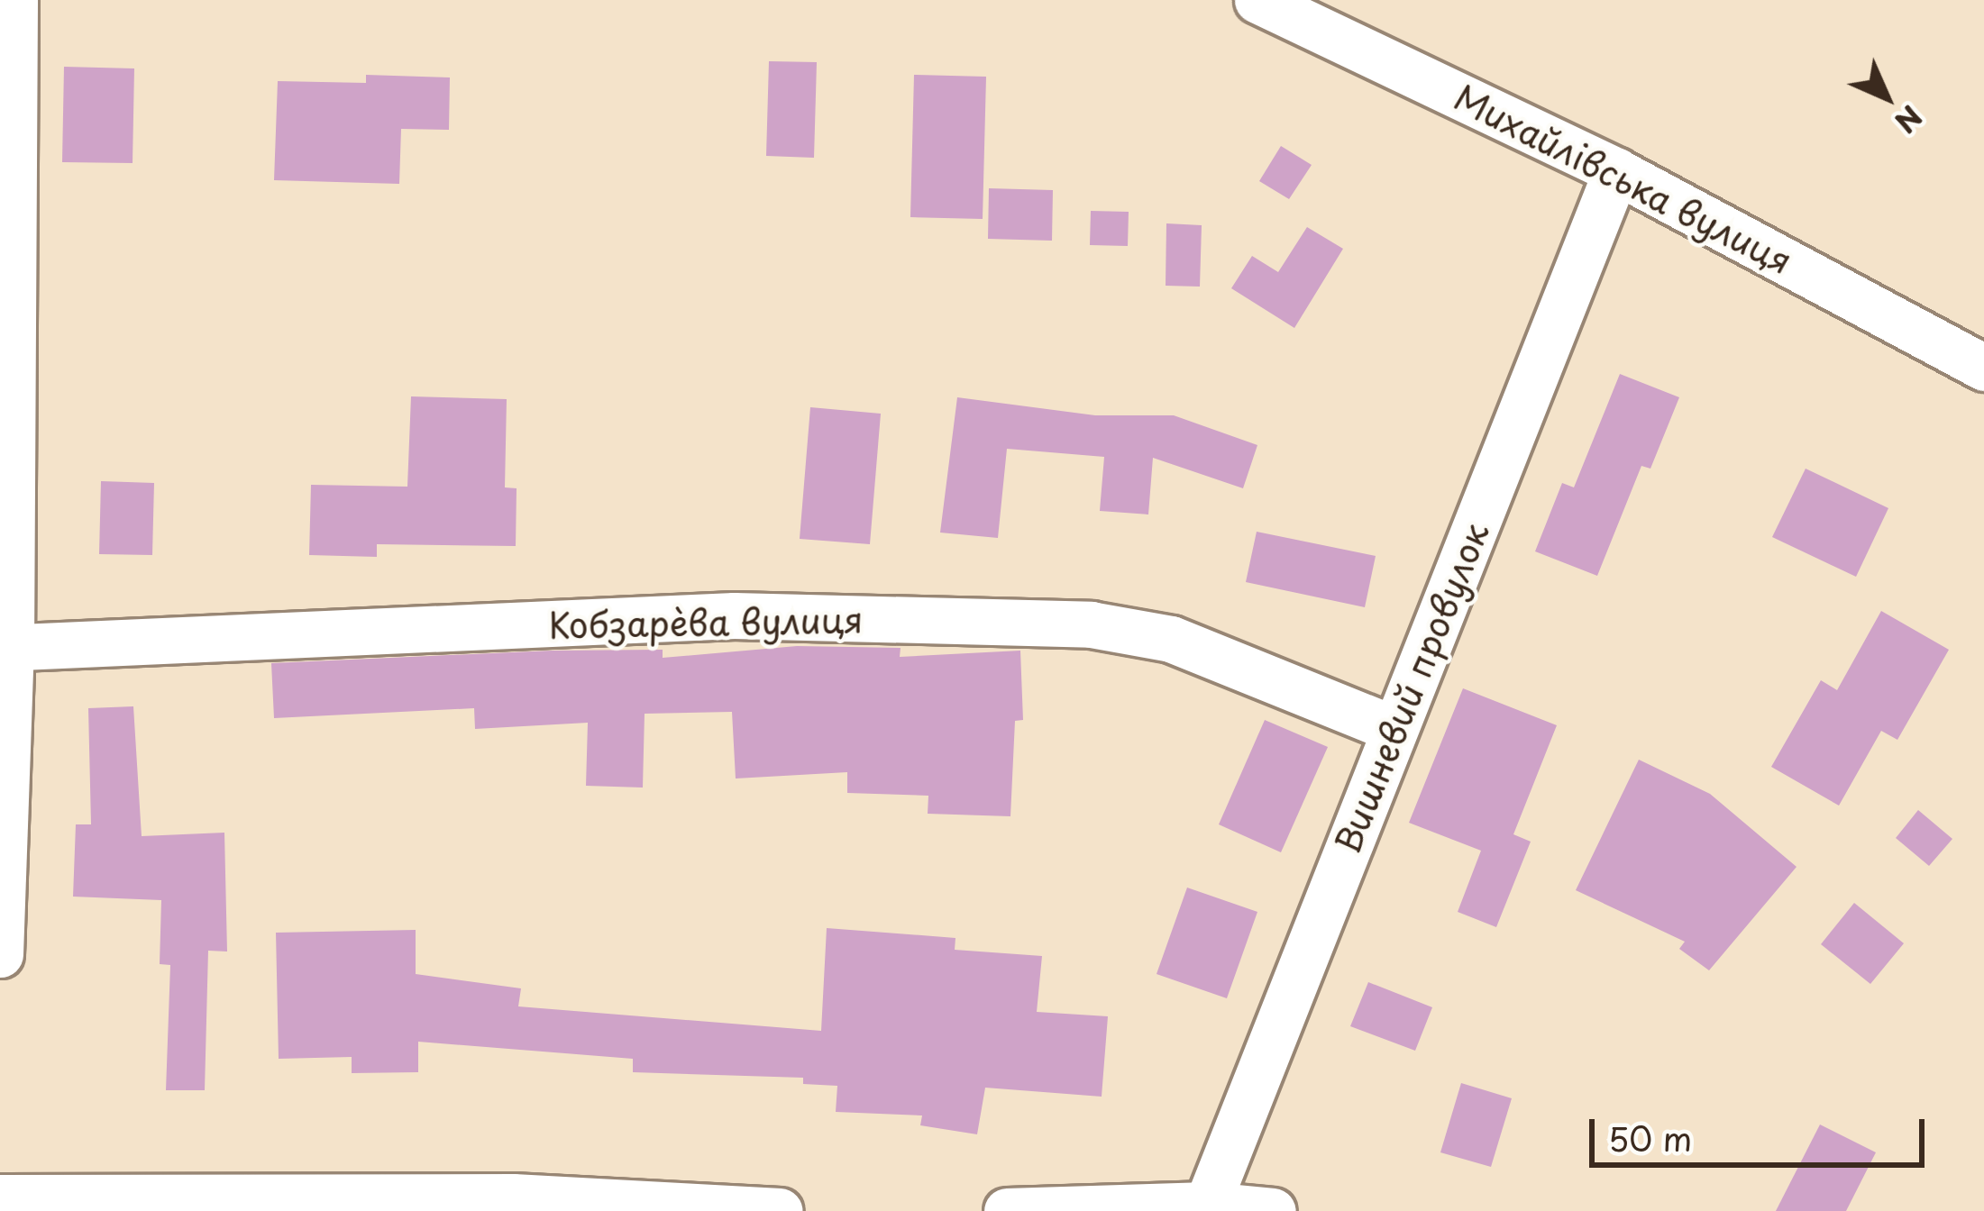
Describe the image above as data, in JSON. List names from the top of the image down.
{
  "streets": {
    "street": ["Михайлівська вулиця", "Кобзарèва вулиця", "Вишневий провулок"]
  },
  "crossings": [
    ["Михайлівська вулиця", "Вишневий провулок"],
    ["Кобзарèва вулиця", "Вишневий провулок"]
  ],
  "scale_bar": "50 m",
  "north": "bottom right"
}
